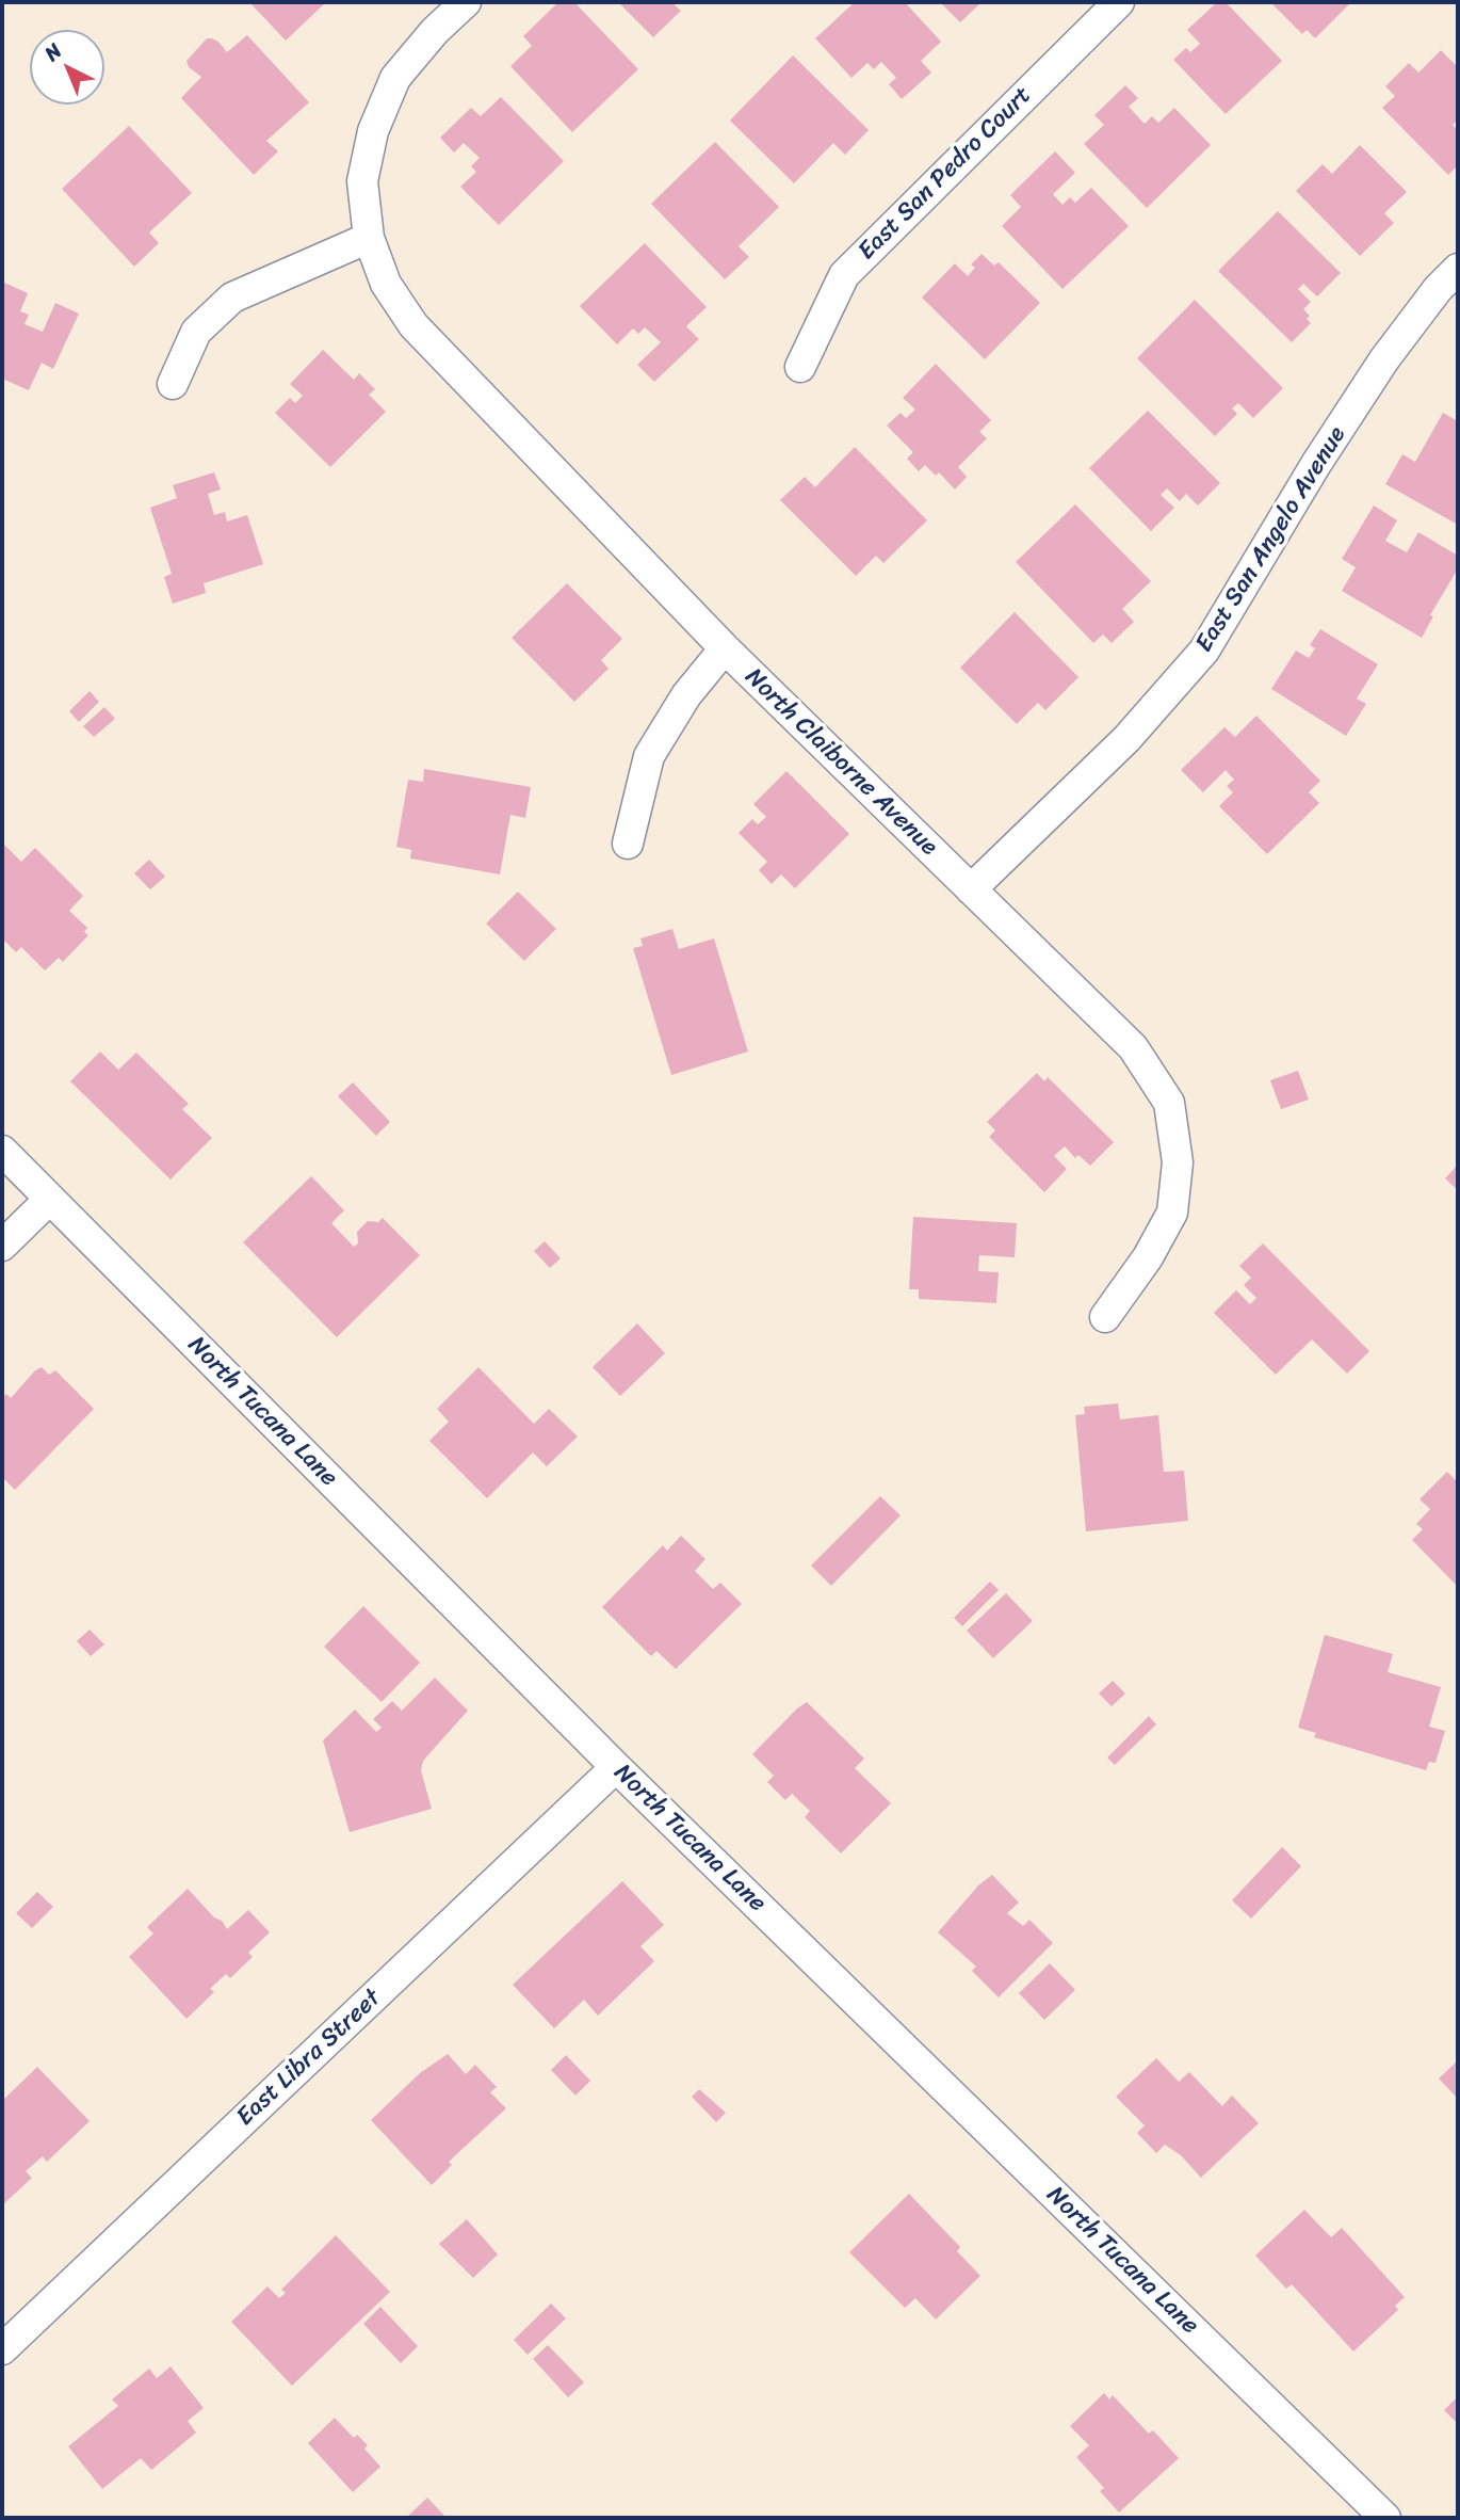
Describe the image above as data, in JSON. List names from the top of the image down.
{
  "streets": {
    "street": [
      "East San Pedro Court",
      "East San Angelo Avenue",
      "North Claiborne Avenue",
      "North Tucana Lane",
      "East Libra Street"
    ]
  },
  "crossings": [
    ["East San Angelo Avenue", "North Claiborne Avenue"],
    ["North Tucana Lane", "East Libra Street"]
  ],
  "north": "top left"
}
